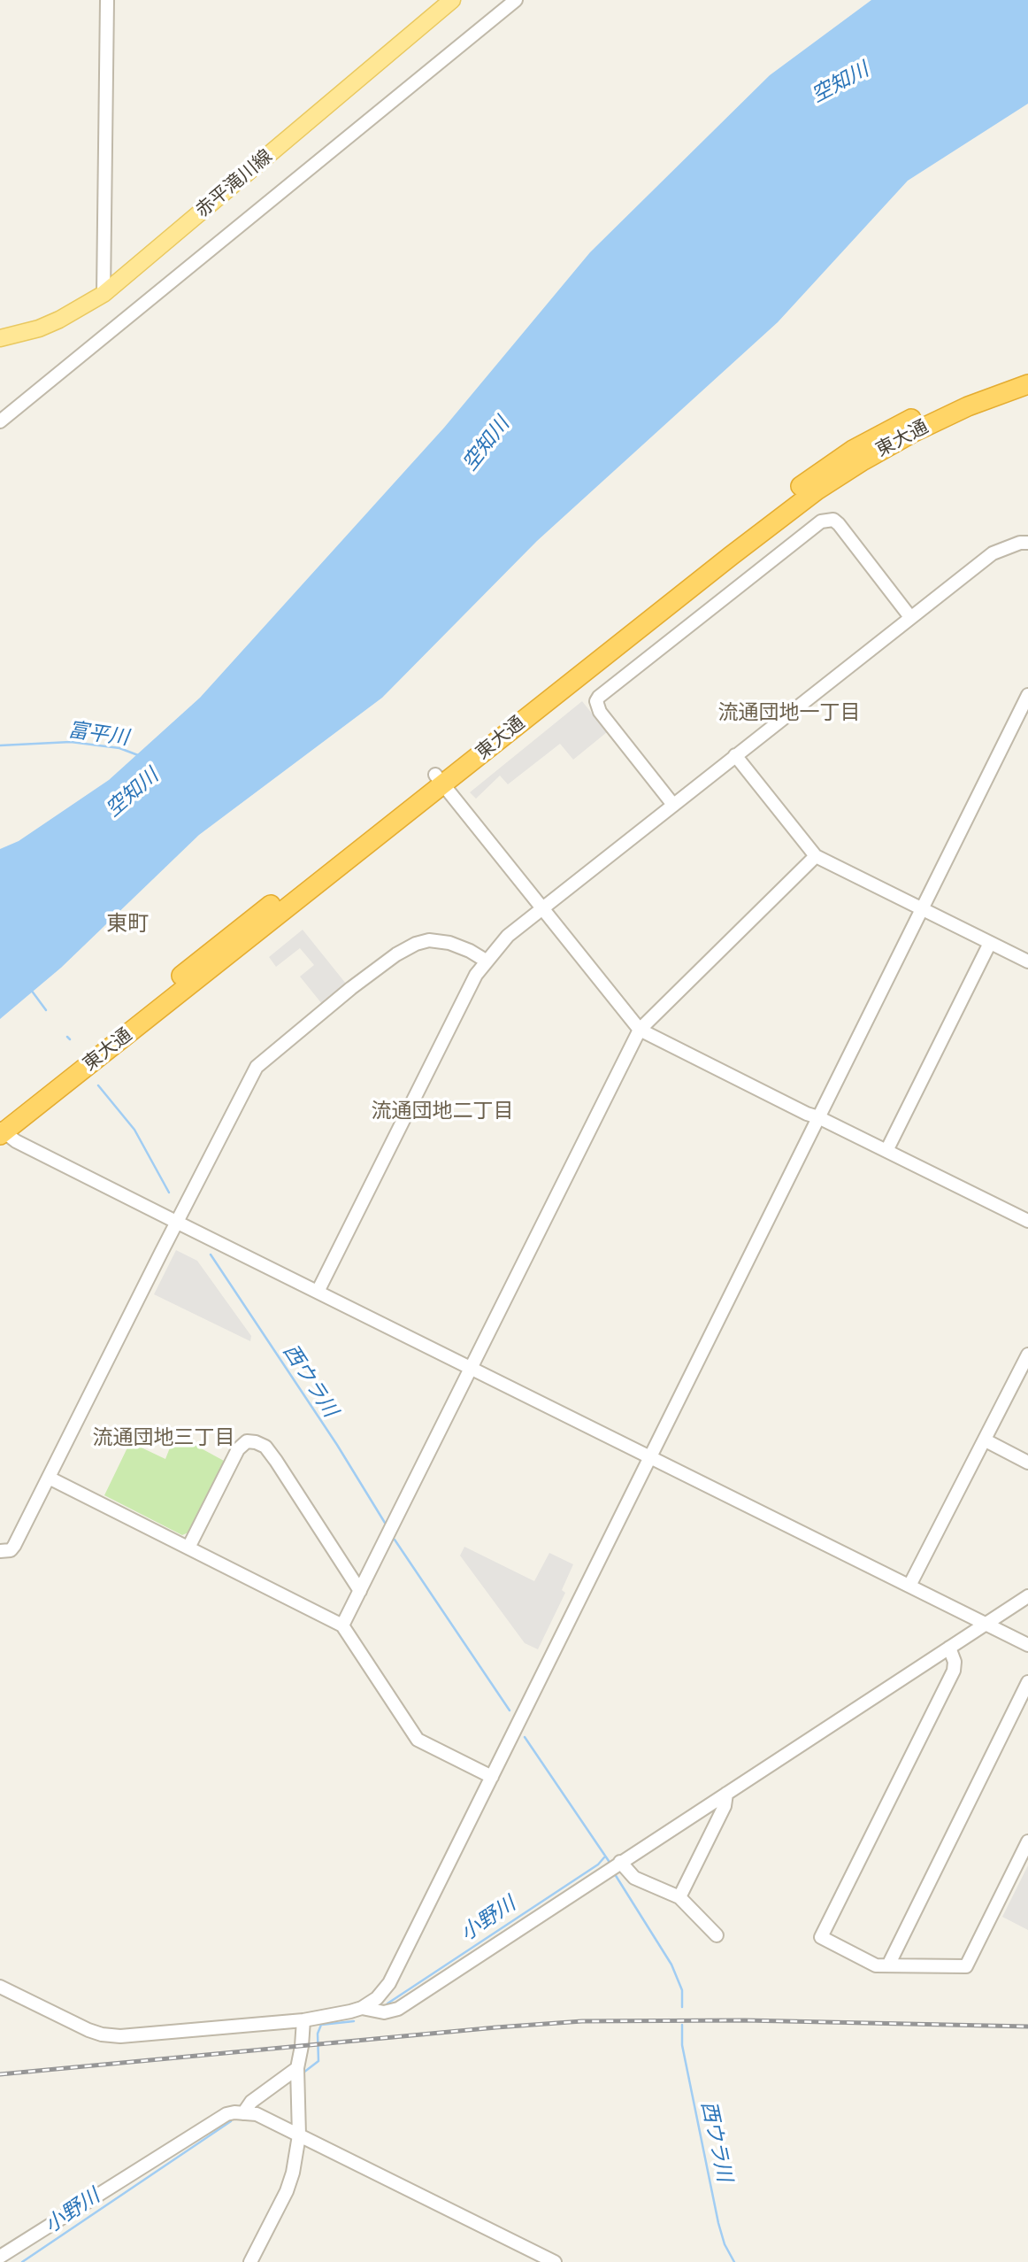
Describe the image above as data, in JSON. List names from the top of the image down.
{
  "streets": {
    "highway": ["東大通"],
    "main road": ["赤平滝川線"]
  },
  "districts": [
    "流通団地一丁目",
    "東町",
    "流通団地二丁目",
    "流通団地三丁目"
  ],
  "water": [
    "空知川",
    "富平川",
    "西ウラ川",
    "小野川"
  ]
}
